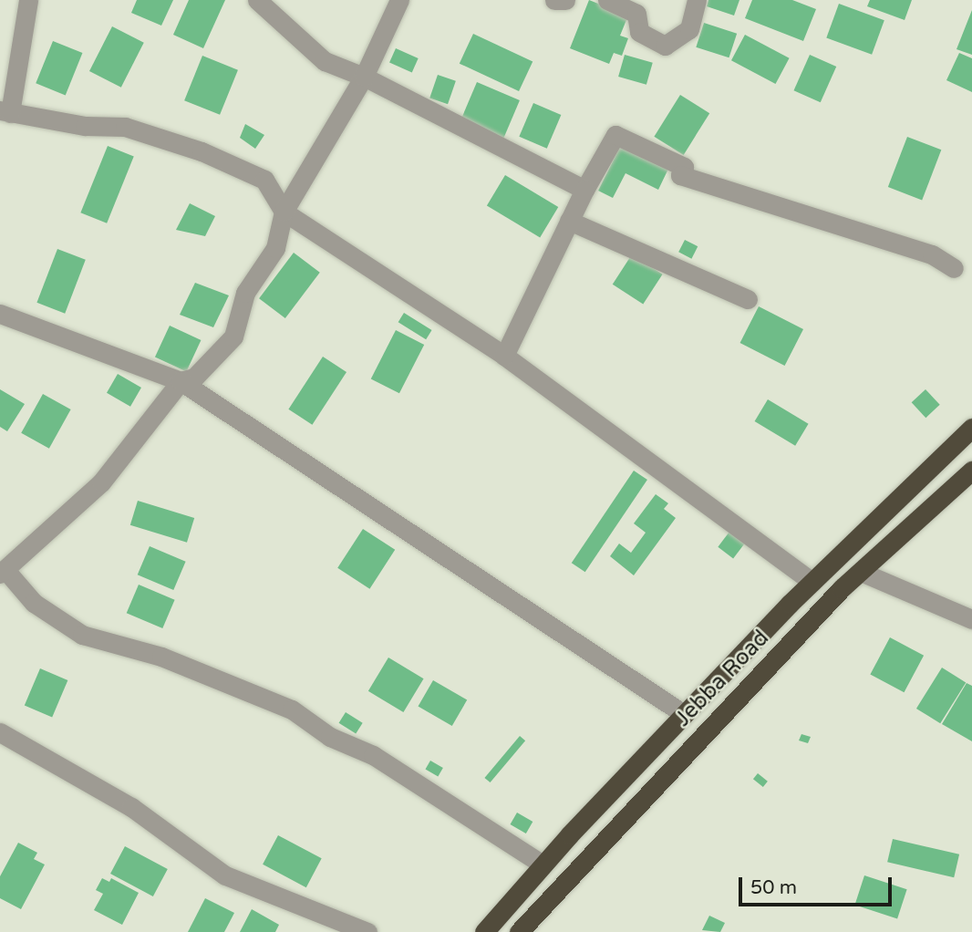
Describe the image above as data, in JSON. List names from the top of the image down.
{
  "streets": {
    "highway": ["Jebba Road"]
  },
  "scale_bar": "50 m"
}
